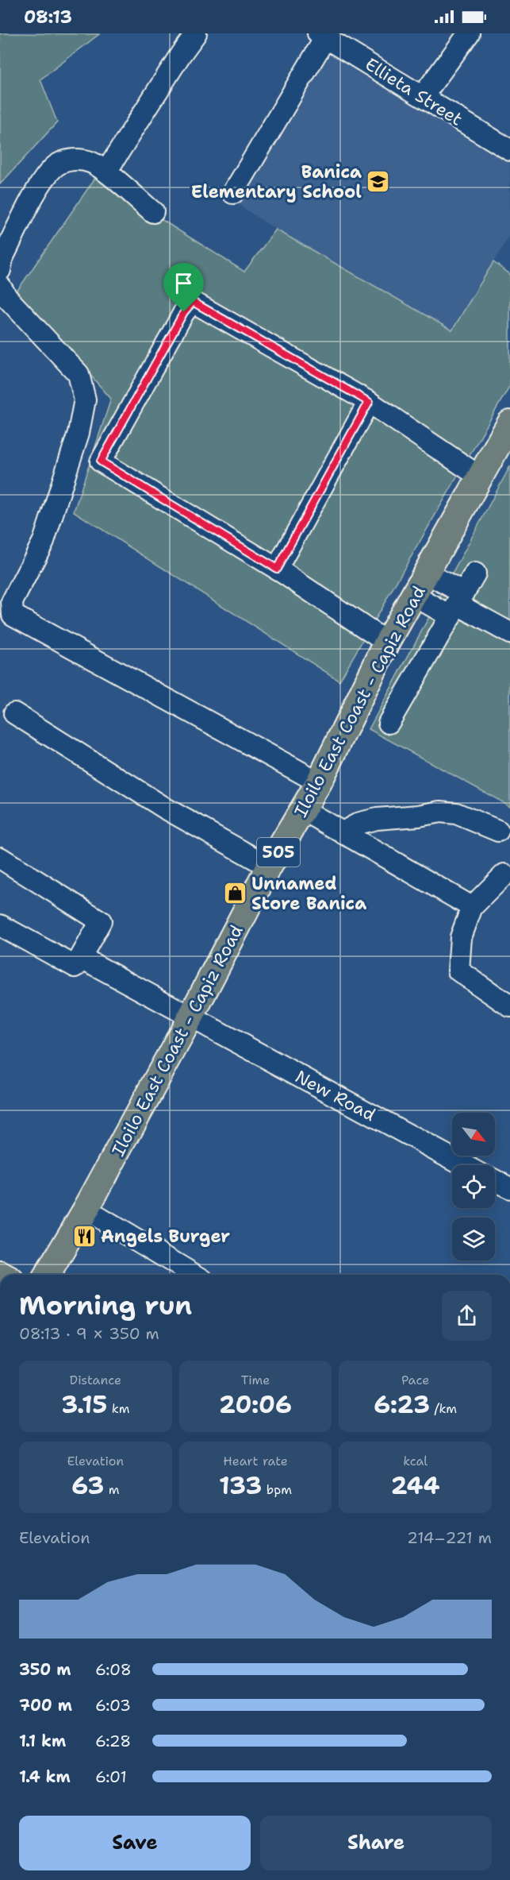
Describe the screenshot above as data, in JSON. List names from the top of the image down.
{
  "streets": {
    "main road": ["Iloilo East Coast - Capiz Road", "505"],
    "street": ["Ellieta Street", "New Road"]
  },
  "crossings": [
    ["Iloilo East Coast - Capiz Road", "New Road"]
  ],
  "places": {
    "school or university": ["Banica Elementary School"],
    "shop": ["Unnamed Store Banica"],
    "restaurant": ["Angels Burger"]
  },
  "north": "bottom right",
  "page": {
    "status": "08:13",
    "heading": ["Morning run", "08:13 · 9 × 350 m"],
    "stats": [
      ["Distance", "3.15 km"],
      ["Time", "20:06"],
      ["Pace", "6:23 /km"],
      ["Elevation", "63 m"],
      ["Heart rate", "133 bpm"],
      ["kcal", "244"]
    ],
    "chart": ["Elevation", "214–221 m"],
    "list": [
      {
        "name": "350 m",
        "note": "6:08"
      },
      {
        "name": "700 m",
        "note": "6:03"
      },
      {
        "name": "1.1 km",
        "note": "6:28"
      },
      {
        "name": "1.4 km",
        "note": "6:01"
      }
    ],
    "buttons": ["Save", "Share"]
  }
}
